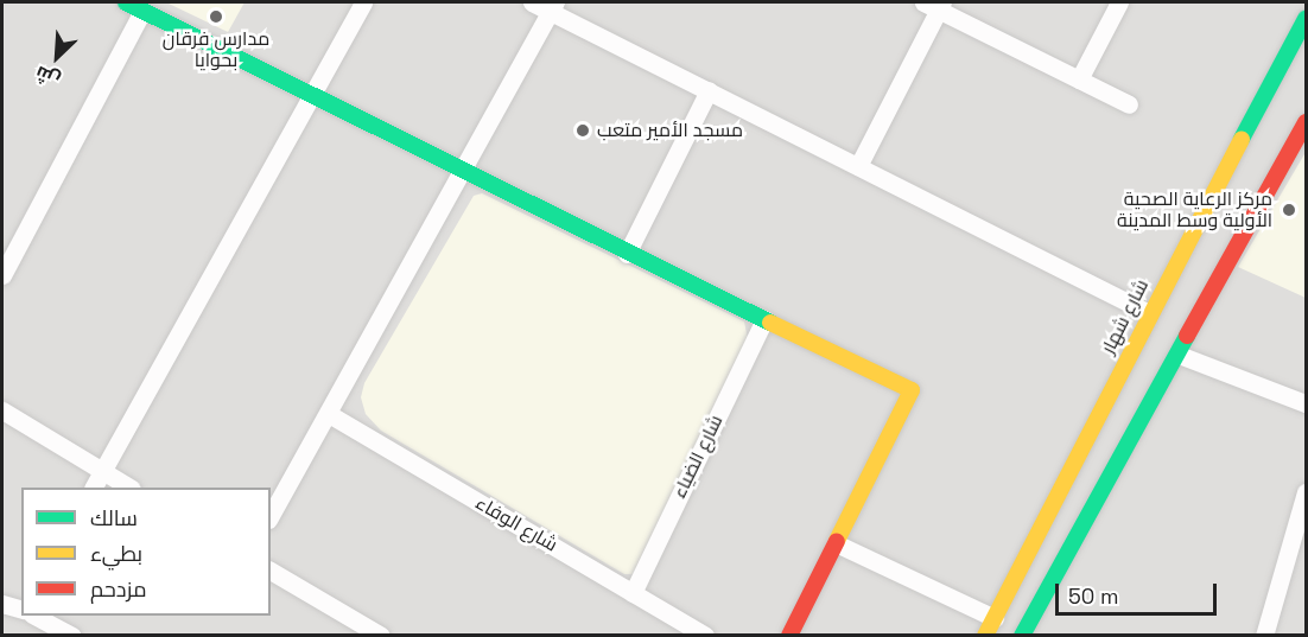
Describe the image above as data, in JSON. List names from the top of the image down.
{
  "streets": {
    "main road": ["شارع شهار"],
    "street": ["شارع الضياء", "شارع الوفاء"]
  },
  "crossings": [
    ["شارع الضياء", "شارع الوفاء"]
  ],
  "places": ["مدارس فرقان بحوايا", "مسجد الأمير متعب", "مركز الرعاية الصحية الأولية وسط المدينة"],
  "legend": ["سالك", "بطيء", "مزدحم"],
  "scale_bar": "50 m",
  "north": "bottom left"
}
